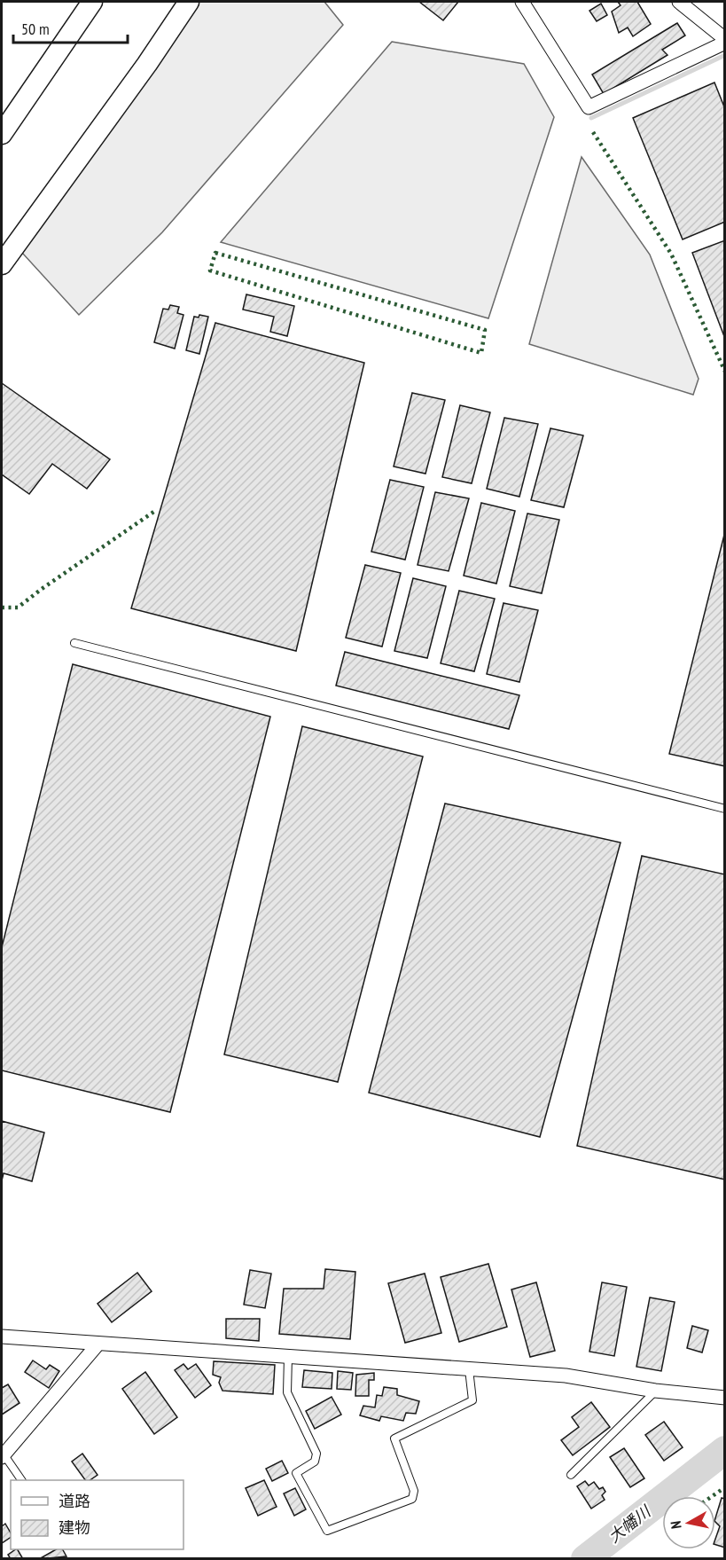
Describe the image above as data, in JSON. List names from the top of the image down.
{
  "water": ["大幡川"],
  "legend": ["道路", "建物"],
  "scale_bar": "50 m",
  "north": "left"
}
